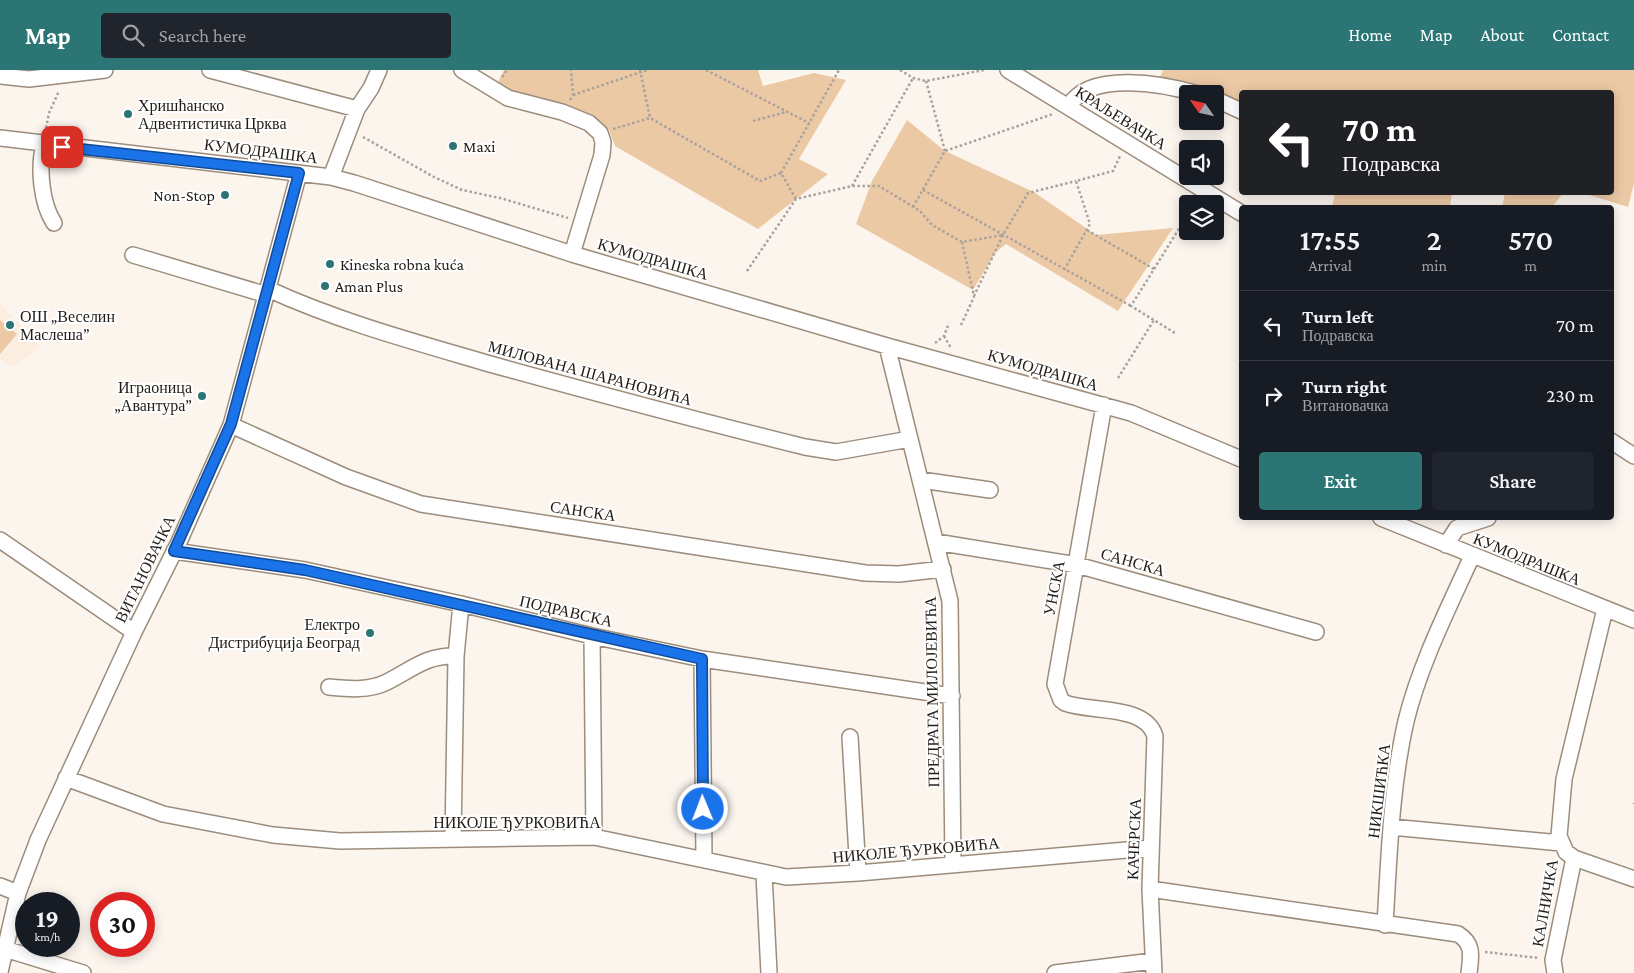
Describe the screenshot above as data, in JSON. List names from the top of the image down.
{
  "streets": {
    "street": [
      "КРАЉЕВАЧКА",
      "КУМОДРАШКА",
      "МИЛОВАНА ШАРАНОВИЋА",
      "САНСКА",
      "ВИТАНОВАЧКА",
      "УНСКА",
      "ПОДРАВСКА",
      "ПРЕДРАГА МИЛОЈЕВИЋА",
      "НИКШИЋКА",
      "НИКОЛЕ ЂУРКОВИЋА",
      "КАЧЕРСКА",
      "КАЛНИЧКА"
    ]
  },
  "crossings": [
    ["КУМОДРАШКА", "ВИТАНОВАЧКА"],
    ["КУМОДРАШКА", "УНСКА"],
    ["КУМОДРАШКА", "ПРЕДРАГА МИЛОЈЕВИЋА"],
    ["КУМОДРАШКА", "НИКШИЋКА"],
    ["МИЛОВАНА ШАРАНОВИЋА", "ВИТАНОВАЧКА"],
    ["МИЛОВАНА ШАРАНОВИЋА", "ПРЕДРАГА МИЛОЈЕВИЋА"],
    ["САНСКА", "ВИТАНОВАЧКА"],
    ["САНСКА", "УНСКА"],
    ["САНСКА", "ПРЕДРАГА МИЛОЈЕВИЋА"],
    ["ВИТАНОВАЧКА", "ПОДРАВСКА"],
    ["ВИТАНОВАЧКА", "НИКОЛЕ ЂУРКОВИЋА"],
    ["УНСКА", "КАЧЕРСКА"],
    ["ПОДРАВСКА", "ПРЕДРАГА МИЛОЈЕВИЋА"],
    ["ПРЕДРАГА МИЛОЈЕВИЋА", "НИКОЛЕ ЂУРКОВИЋА"],
    ["НИКОЛЕ ЂУРКОВИЋА", "КАЧЕРСКА"]
  ],
  "places": [
    "Хришћанско Адвентистичка Црква",
    "Maxi",
    "Non-Stop",
    "Kineska robna kuća",
    "Aman Plus",
    "ОШ „Веселин Маслеша”",
    "Играоница „Авантура”",
    "Електро Дистрибуција Београд"
  ],
  "north": "top left",
  "page": {
    "header": "Map",
    "search": "Search here",
    "nav": [
      "Home",
      "Map",
      "About",
      "Contact"
    ],
    "turn": ["70 m", "Подравска"],
    "eta": [
      "17:55",
      "Arrival",
      "2",
      "min",
      "570",
      "m"
    ],
    "list": [
      {
        "name": "Turn left",
        "note": "Подравска",
        "value": "70 m"
      },
      {
        "name": "Turn right",
        "note": "Витановачка",
        "value": "230 m"
      }
    ],
    "buttons": ["Exit", "Share"],
    "speed": "19 km/h",
    "limit": "30"
  }
}
